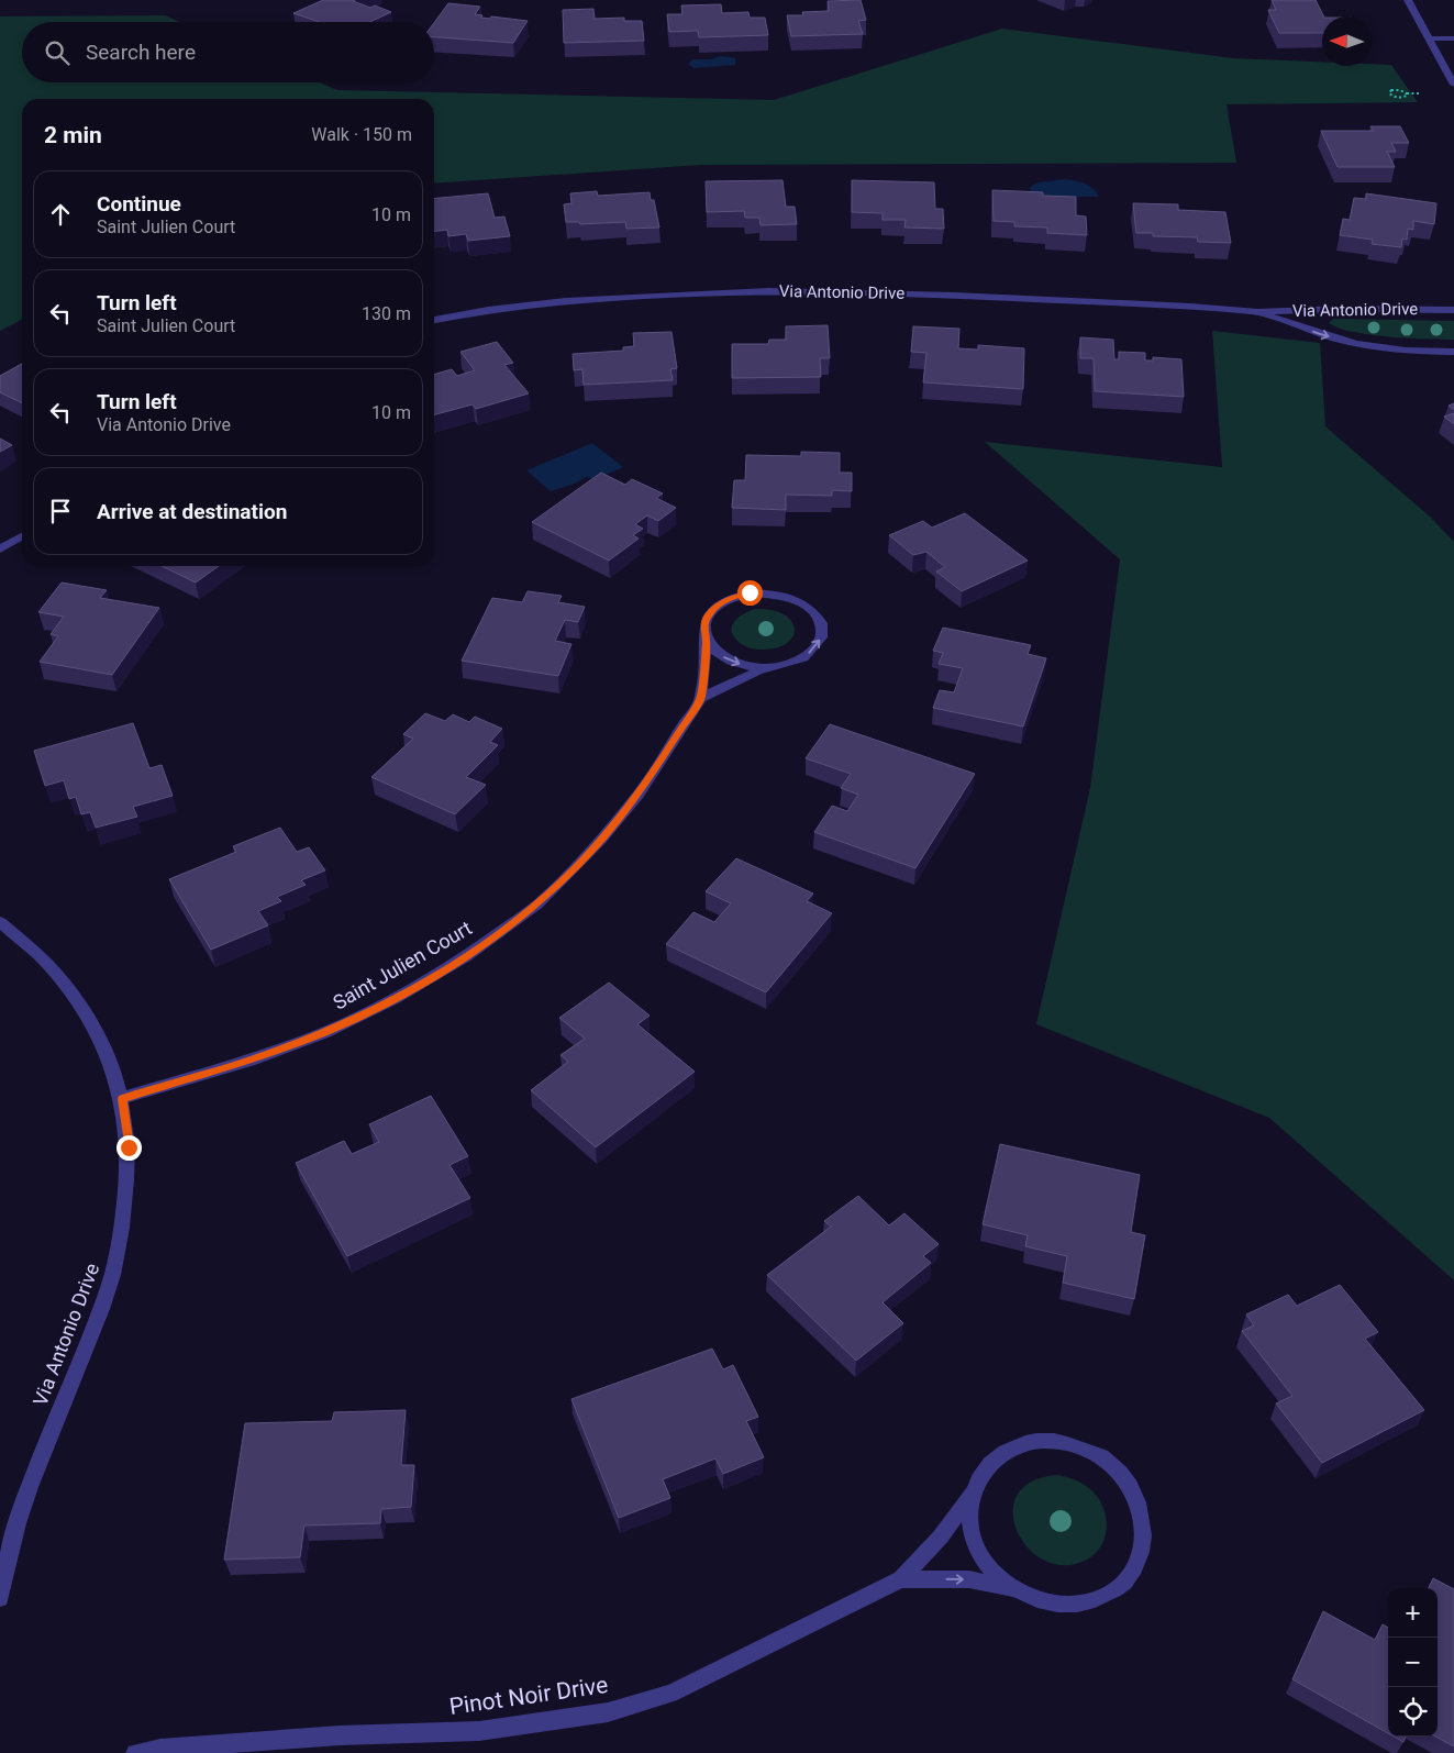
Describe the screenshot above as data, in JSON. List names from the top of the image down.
{
  "streets": {
    "street": ["Via Antonio Drive", "Saint Julien Court", "Pinot Noir Drive"]
  },
  "crossings": [
    ["Via Antonio Drive", "Saint Julien Court"]
  ],
  "north": "left",
  "page": {
    "search": "Search here",
    "heading": ["2 min", "Walk · 150 m"],
    "list": [
      ["Continue", "Saint Julien Court", "10 m"],
      ["Turn left", "Saint Julien Court", "130 m"],
      ["Turn left", "Via Antonio Drive", "10 m"],
      "Arrive at destination"
    ],
    "map_buttons": ["+", "−"]
  }
}
